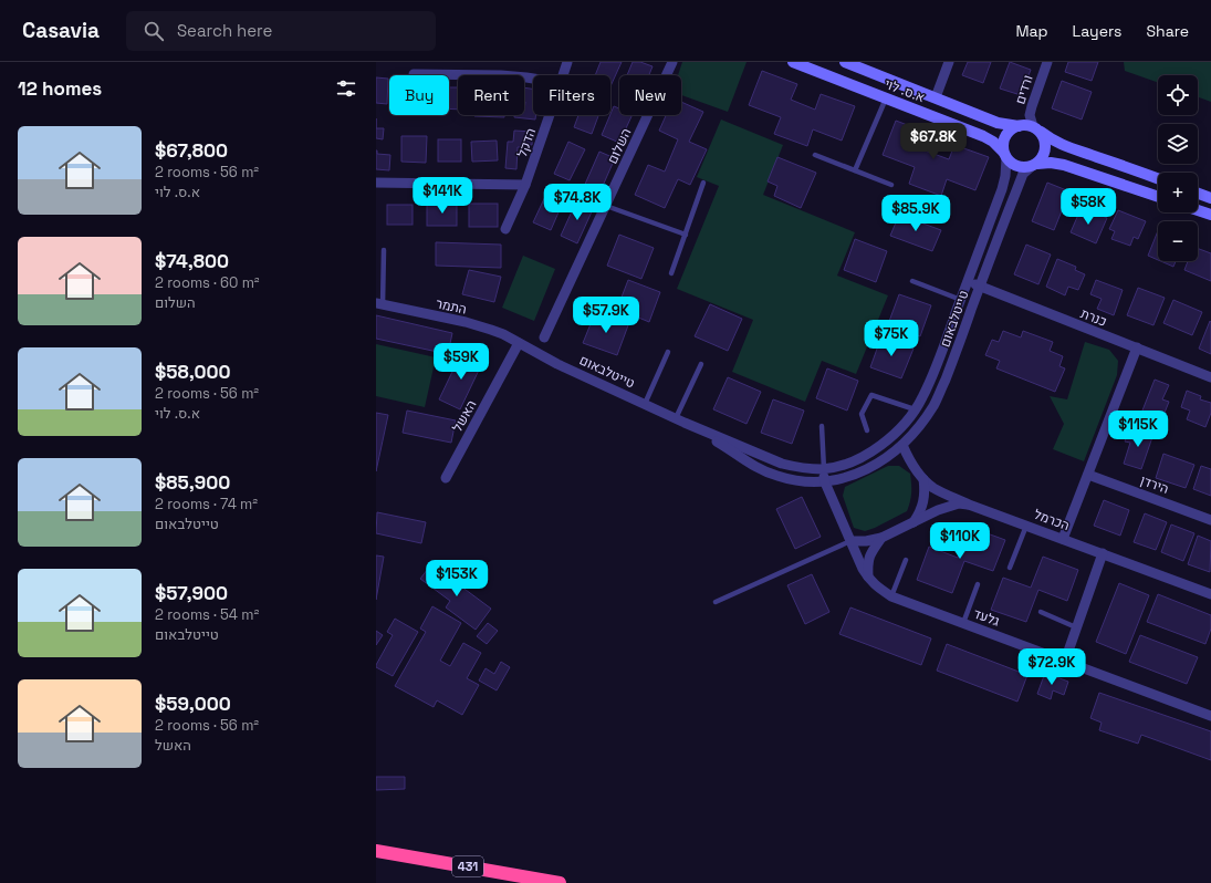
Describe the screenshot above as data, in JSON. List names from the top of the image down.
{
  "streets": {
    "highway": ["431"],
    "main road": ["א.ס. לוי"],
    "street": [
      "ורדים",
      "הדקל",
      "השלום",
      "התמר",
      "כנרת",
      "טייטלבאום",
      "האשל",
      "הירדן",
      "הכרמל",
      "גלעד"
    ]
  },
  "crossings": [
    ["ורדים", "א.ס. לוי"],
    ["ורדים", "טייטלבאום"],
    ["א.ס. לוי", "טייטלבאום"],
    ["התמר", "טייטלבאום"],
    ["התמר", "האשל"],
    ["כנרת", "טייטלבאום"],
    ["טייטלבאום", "האשל"],
    ["טייטלבאום", "הכרמל"],
    ["טייטלבאום", "גלעד"]
  ],
  "page": {
    "header": "Casavia",
    "search": "Search here",
    "nav": ["Map", "Layers", "Share"],
    "heading": "12 homes",
    "map_buttons": ["+", "−"],
    "chip": [
      "Buy",
      "Rent",
      "Filters",
      "New"
    ],
    "list": [
      {
        "name": "$67,800",
        "note": "2 rooms · 56 m² · א.ס. לוי"
      },
      {
        "name": "$74,800",
        "note": "2 rooms · 60 m² · השלום"
      },
      {
        "name": "$58,000",
        "note": "2 rooms · 56 m² · א.ס. לוי"
      },
      {
        "name": "$85,900",
        "note": "2 rooms · 74 m² · טייטלבאום"
      },
      {
        "name": "$57,900",
        "note": "2 rooms · 54 m² · טייטלבאום"
      },
      {
        "name": "$59,000",
        "note": "2 rooms · 56 m² · האשל"
      }
    ],
    "price": [
      "$67.8K",
      "$141K",
      "$74.8K",
      "$58K",
      "$85.9K",
      "$57.9K",
      "$75K",
      "$59K",
      "$115K",
      "$110K",
      "$153K",
      "$72.9K"
    ]
  }
}
